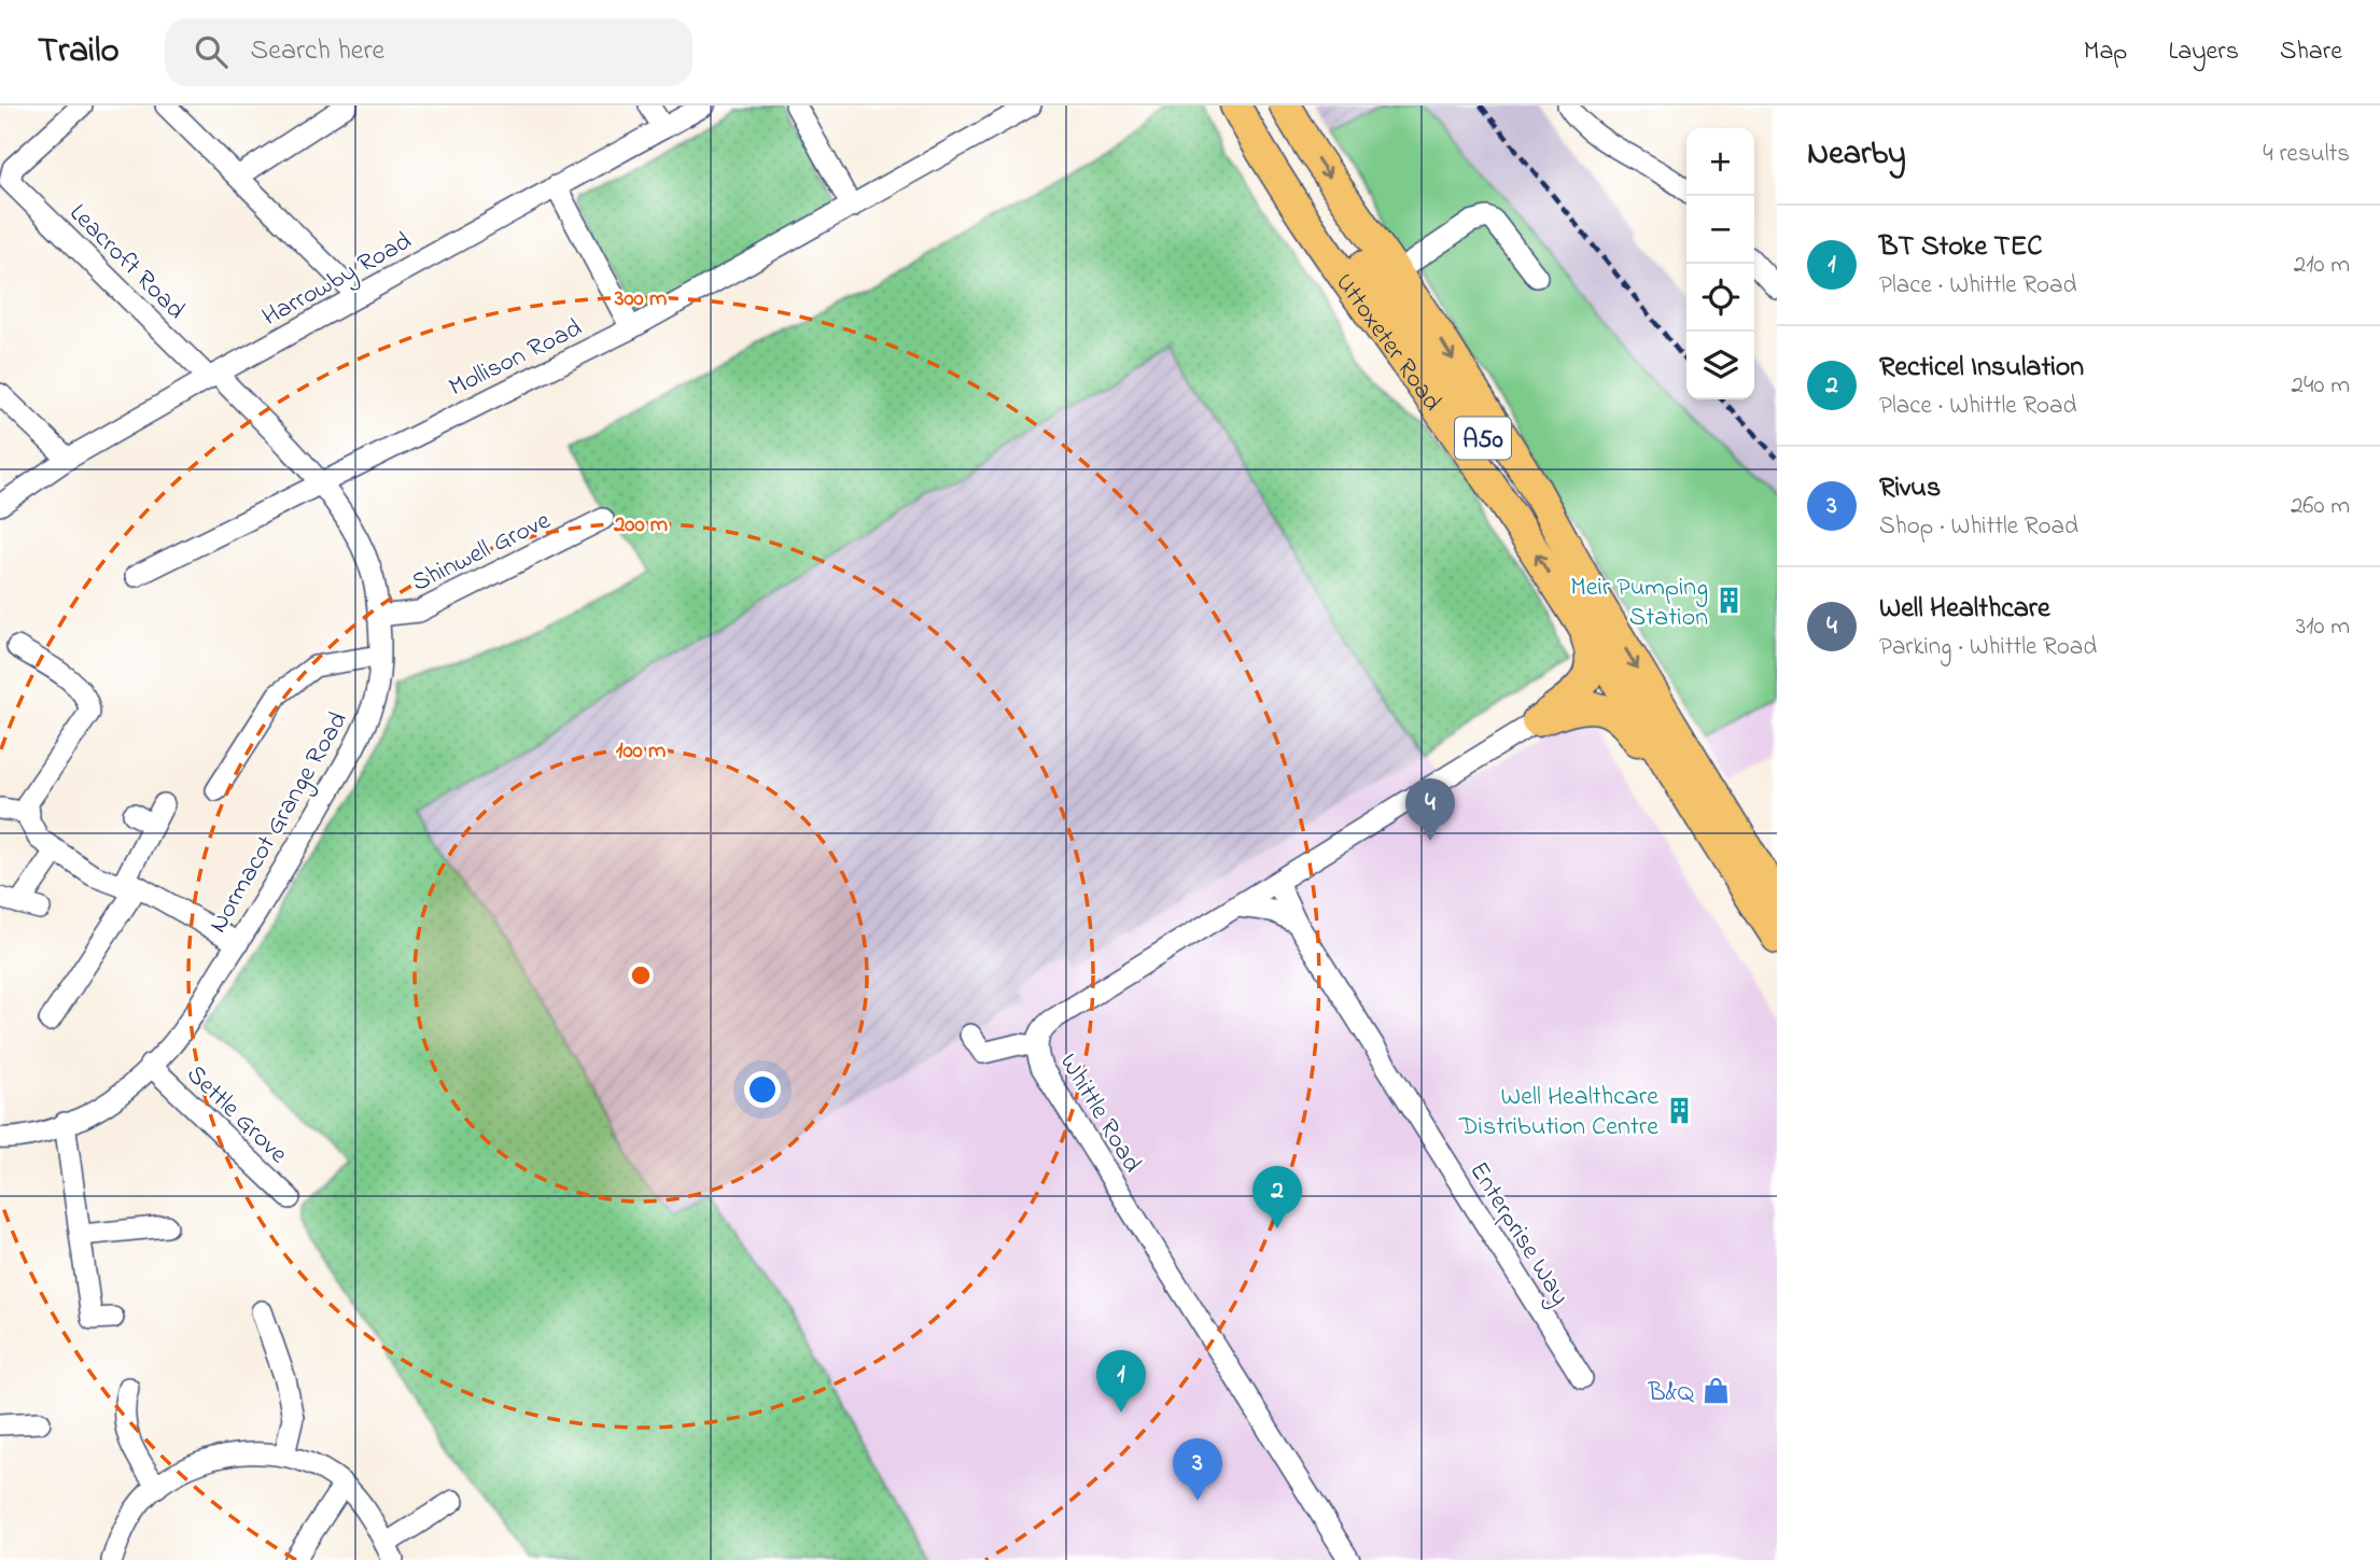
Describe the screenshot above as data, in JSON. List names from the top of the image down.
{
  "streets": {
    "highway": ["Uttoxeter Road", "A50"],
    "street": [
      "Leacroft Road",
      "Harrowby Road",
      "Mollison Road",
      "Shinwell Grove",
      "Normacot Grange Road",
      "Whittle Road",
      "Settle Grove",
      "Enterprise Way"
    ]
  },
  "crossings": [
    ["Leacroft Road", "Harrowby Road"],
    ["Leacroft Road", "Normacot Grange Road"],
    ["Harrowby Road", "Normacot Grange Road"],
    ["Uttoxeter Road", "A50"],
    ["Mollison Road", "Normacot Grange Road"],
    ["Shinwell Grove", "Normacot Grange Road"],
    ["Normacot Grange Road", "Settle Grove"],
    ["Whittle Road", "Enterprise Way"]
  ],
  "places": {
    "building": ["Meir Pumping Station", "Well Healthcare Distribution Centre"],
    "shop": ["B&Q"]
  },
  "page": {
    "header": "Trailo",
    "search": "Search here",
    "nav": ["Map", "Layers", "Share"],
    "heading": ["Nearby", "4 results"],
    "map_buttons": ["+", "−"],
    "list": [
      {
        "mark": "1",
        "name": "BT Stoke TEC",
        "note": "Place · Whittle Road",
        "value": "210 m"
      },
      {
        "mark": "2",
        "name": "Recticel Insulation",
        "note": "Place · Whittle Road",
        "value": "240 m"
      },
      {
        "mark": "3",
        "name": "Rivus",
        "note": "Shop · Whittle Road",
        "value": "260 m"
      },
      {
        "mark": "4",
        "name": "Well Healthcare",
        "note": "Parking · Whittle Road",
        "value": "310 m"
      }
    ],
    "pins": [
      "4",
      "2",
      "1",
      "3"
    ]
  },
  "rings": ["300 m", "200 m", "100 m"]
}
